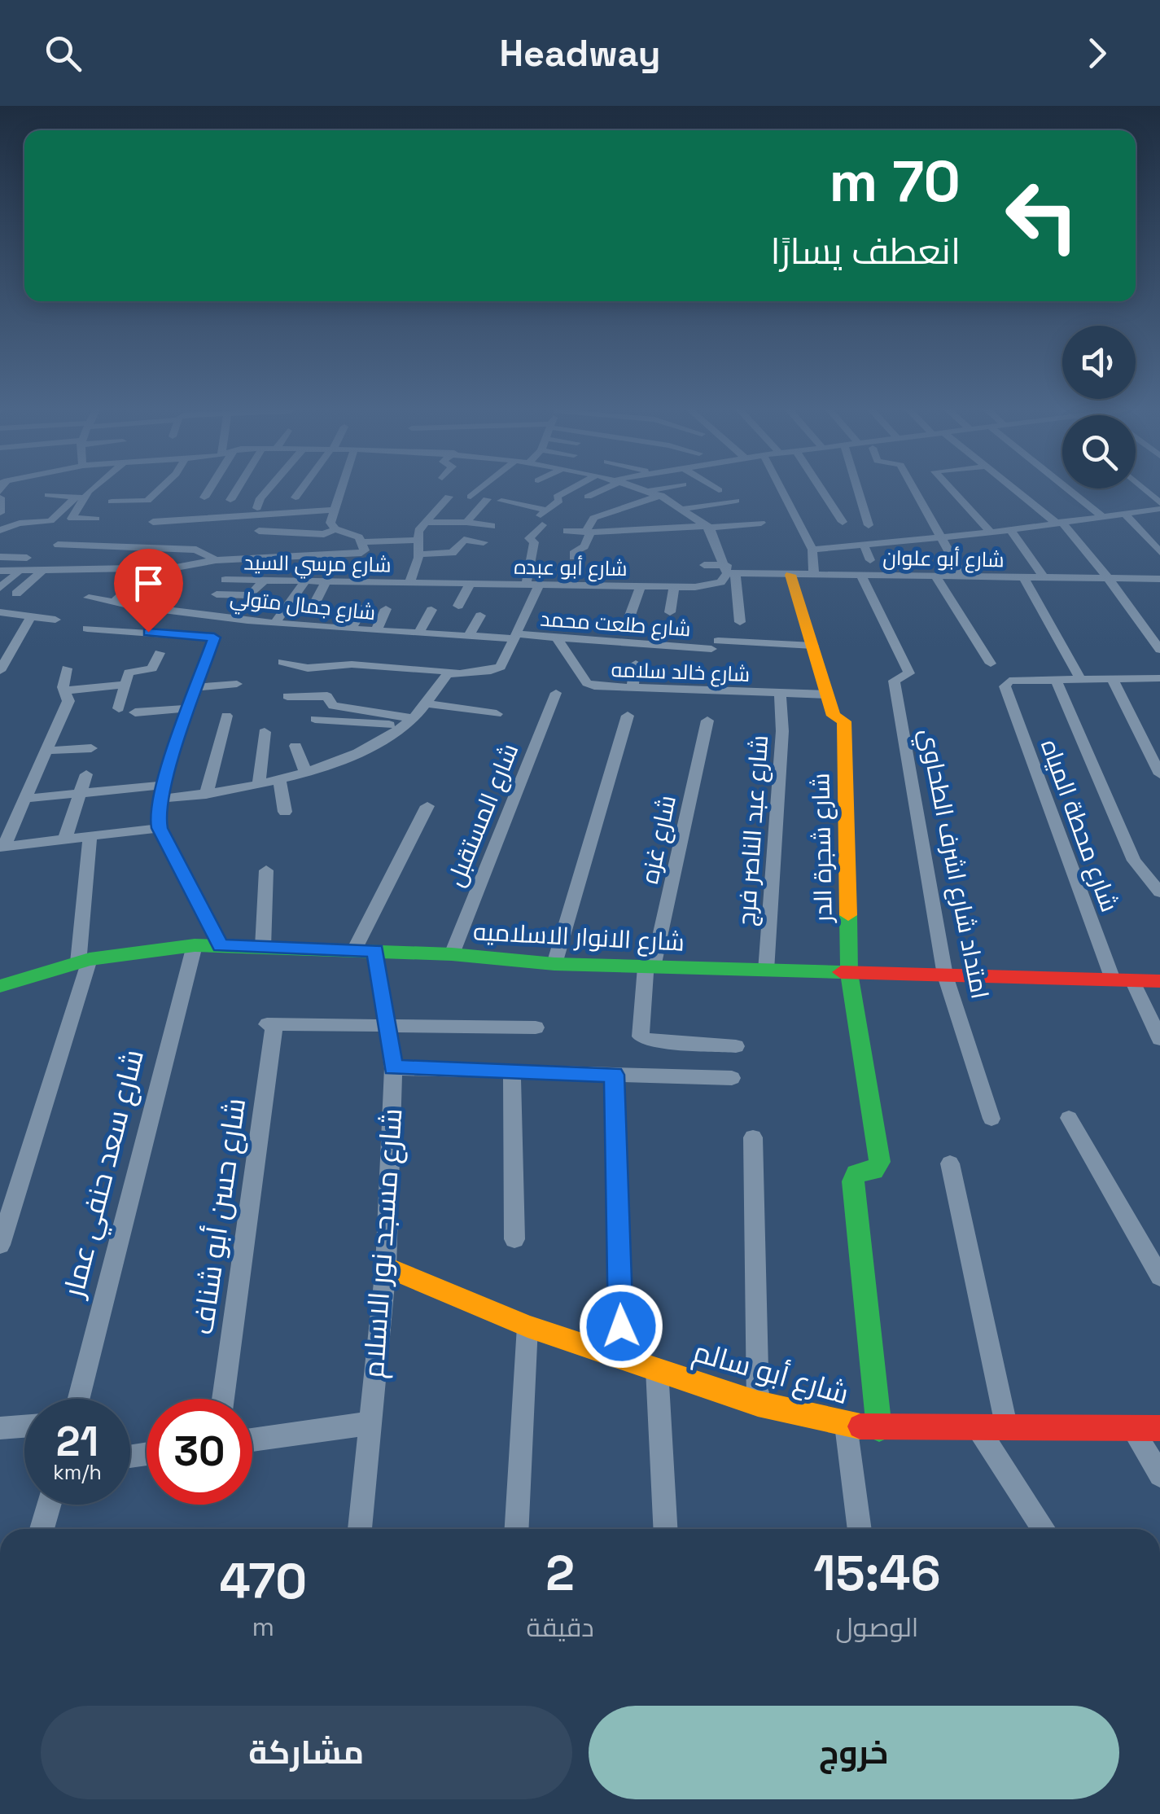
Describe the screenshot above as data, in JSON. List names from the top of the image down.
{
  "streets": {
    "street": [
      "شارع أبو علوان",
      "شارع مرسي السيد",
      "شارع أبو عبده",
      "شارع جمال متولي",
      "شارع طلعت محمد",
      "شارع خالد سلامه",
      "شارع المستقبل",
      "شارع محطة المياه",
      "شارع عبد الناصر فرج",
      "شارع غزه",
      "شارع شجرة الدر",
      "امتداد شارع اشرف الطحاوي",
      "شارع الانوار الاسلاميه",
      "شارع سعد حنفي عمار",
      "شارع حسن أبو شناف",
      "شارع مسجد نور الاسلام",
      "شارع أبو سالم"
    ]
  },
  "crossings": [
    ["شارع أبو علوان", "شارع أبو عبده"],
    ["شارع أبو علوان", "امتداد شارع اشرف الطحاوي"],
    ["شارع مرسي السيد", "شارع أبو عبده"],
    ["شارع جمال متولي", "شارع طلعت محمد"],
    ["شارع طلعت محمد", "شارع خالد سلامه"],
    ["شارع خالد سلامه", "شارع عبد الناصر فرج"],
    ["شارع خالد سلامه", "شارع شجرة الدر"],
    ["شارع المستقبل", "شارع الانوار الاسلاميه"],
    ["شارع محطة المياه", "شارع الانوار الاسلاميه"],
    ["شارع عبد الناصر فرج", "شارع الانوار الاسلاميه"],
    ["شارع غزه", "شارع الانوار الاسلاميه"],
    ["شارع شجرة الدر", "شارع الانوار الاسلاميه"],
    ["شارع شجرة الدر", "شارع أبو سالم"],
    ["امتداد شارع اشرف الطحاوي", "شارع الانوار الاسلاميه"],
    ["شارع الانوار الاسلاميه", "شارع سعد حنفي عمار"],
    ["شارع الانوار الاسلاميه", "شارع مسجد نور الاسلام"],
    ["شارع حسن أبو شناف", "شارع مسجد نور الاسلام"],
    ["شارع مسجد نور الاسلام", "شارع أبو سالم"]
  ],
  "page": {
    "header": "Headway",
    "turn": ["70 m", "انعطف يسارًا"],
    "speed": "21 km/h",
    "limit": "30",
    "eta": [
      "15:46",
      "الوصول",
      "2",
      "دقيقة",
      "470",
      "m"
    ],
    "buttons": ["خروج", "مشاركة"]
  }
}
